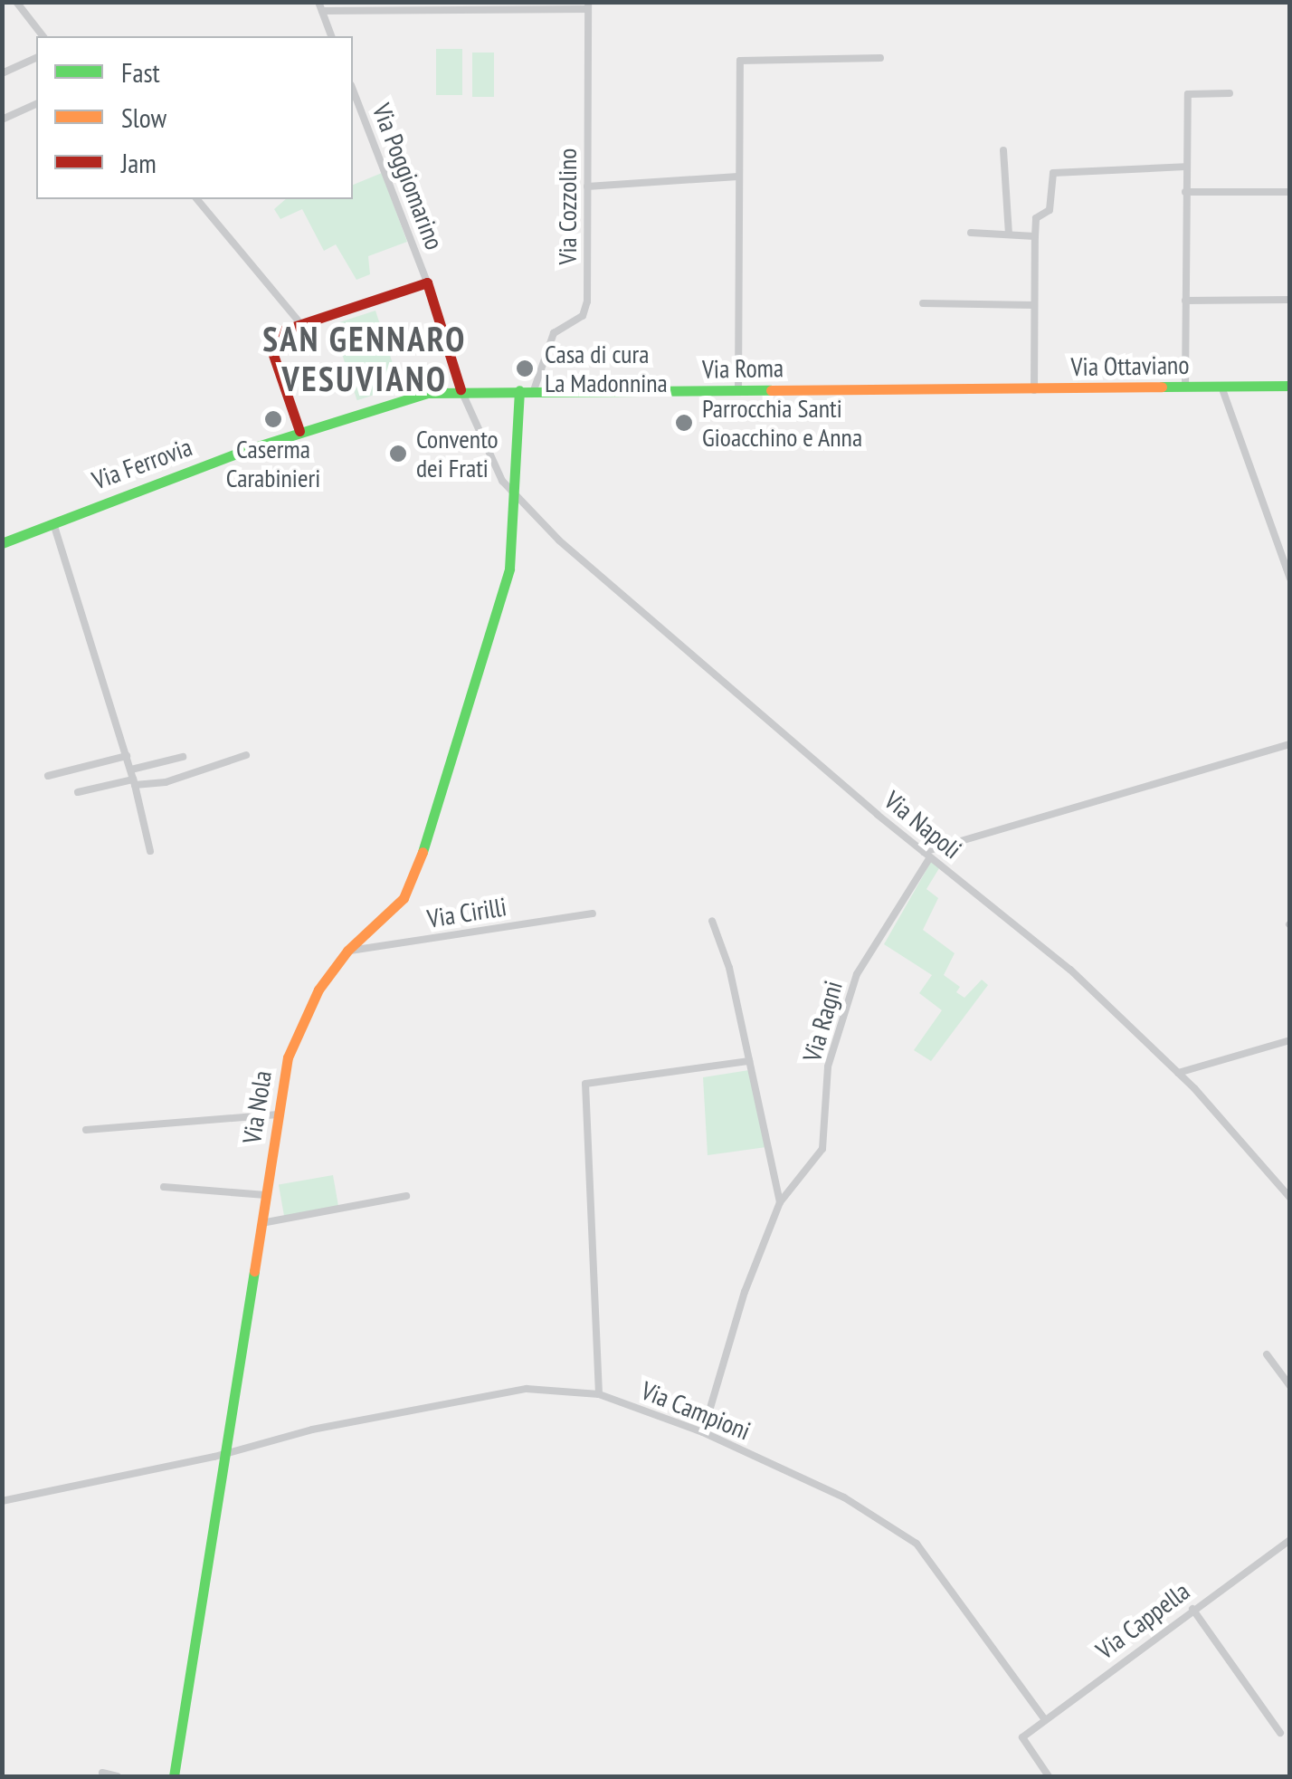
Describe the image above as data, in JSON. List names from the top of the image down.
{
  "streets": {
    "main road": [
      "Via Ottaviano",
      "Via Roma",
      "Via Ferrovia",
      "Via Nola"
    ],
    "street": [
      "Via Poggiomarino",
      "Via Cozzolino",
      "Via Napoli",
      "Via Cirilli",
      "Via Ragni",
      "Via Campioni",
      "Via Cappella"
    ]
  },
  "crossings": [
    ["Via Cozzolino", "Via Roma"],
    ["Via Ottaviano", "Via Roma"],
    ["Via Roma", "Via Ferrovia"],
    ["Via Roma", "Via Napoli"],
    ["Via Roma", "Via Nola"],
    ["Via Ferrovia", "Via Napoli"],
    ["Via Napoli", "Via Ragni"],
    ["Via Napoli", "Via Nola"],
    ["Via Cirilli", "Via Nola"],
    ["Via Ragni", "Via Campioni"],
    ["Via Nola", "Via Campioni"],
    ["Via Campioni", "Via Cappella"]
  ],
  "districts": ["SAN GENNARO VESUVIANO"],
  "places": [
    "Casa di cura La Madonnina",
    "Caserma Carabinieri",
    "Parrocchia Santi Gioacchino e Anna",
    "Convento dei Frati"
  ],
  "legend": ["Fast", "Slow", "Jam"]
}
